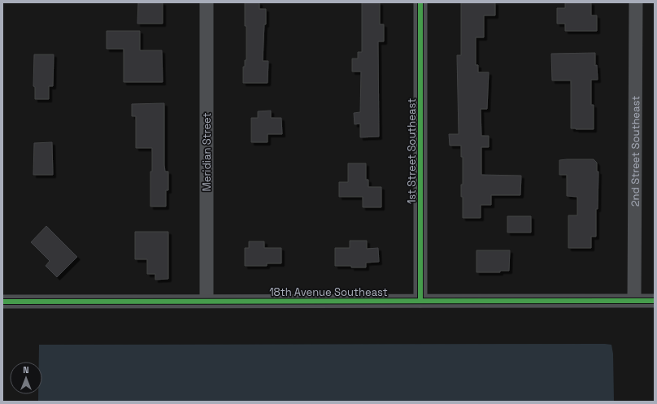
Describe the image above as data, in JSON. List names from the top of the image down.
{
  "streets": {
    "street": [
      "1st Street Southeast",
      "2nd Street Southeast",
      "Meridian Street",
      "18th Avenue Southeast"
    ]
  },
  "crossings": [
    ["1st Street Southeast", "18th Avenue Southeast"],
    ["2nd Street Southeast", "18th Avenue Southeast"],
    ["Meridian Street", "18th Avenue Southeast"]
  ],
  "north": "top"
}
